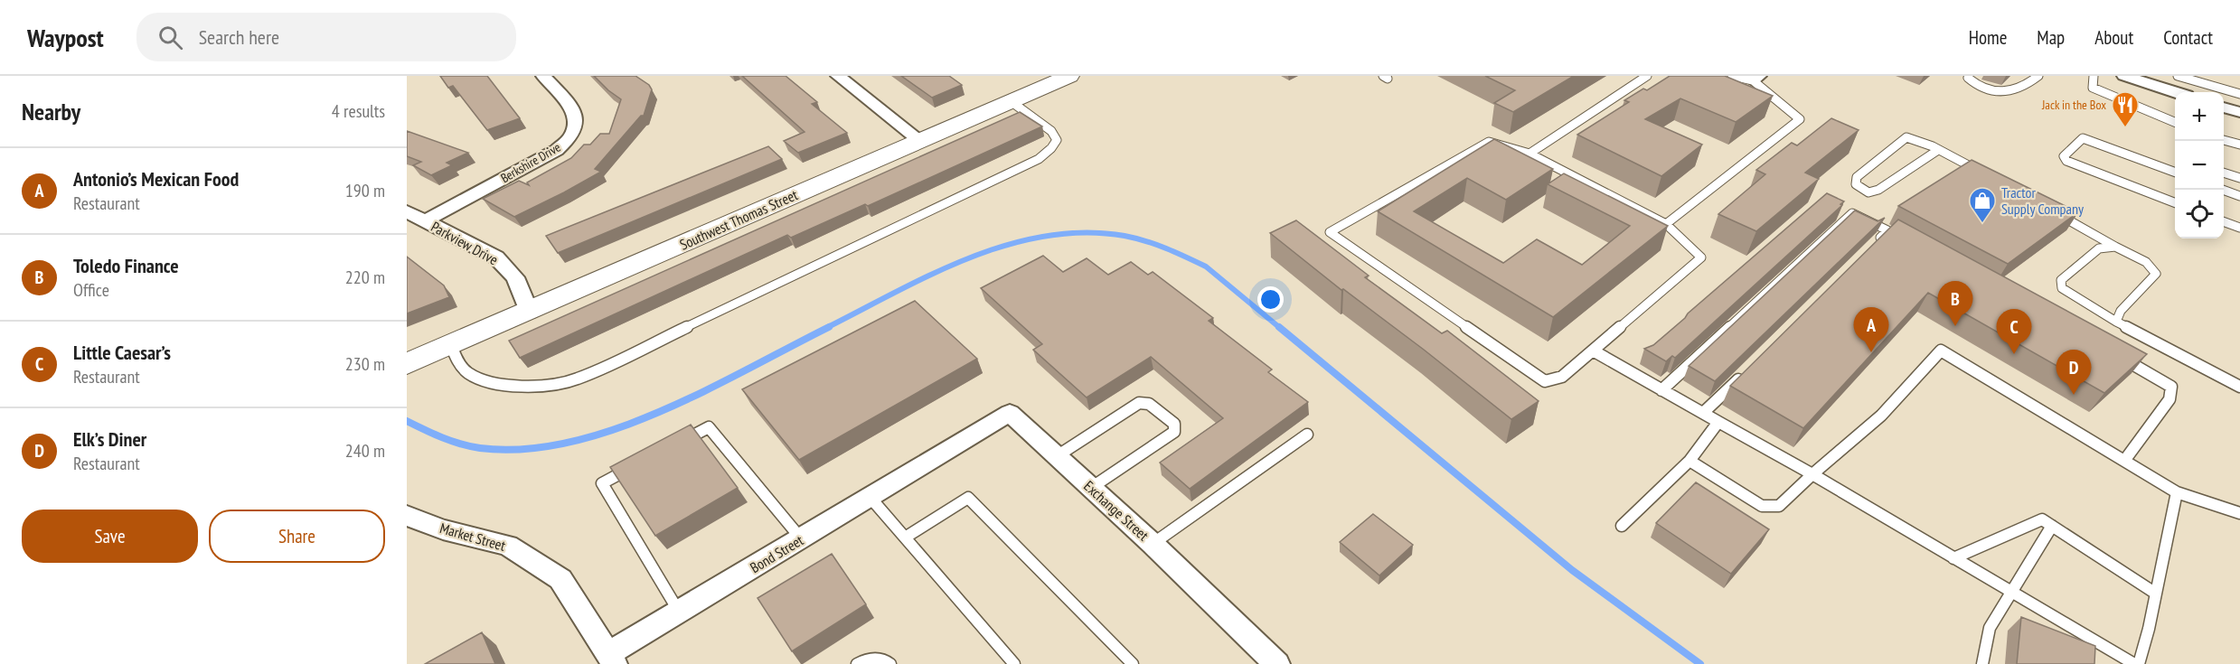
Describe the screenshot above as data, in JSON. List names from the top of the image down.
{
  "streets": {
    "street": [
      "Berkshire Drive",
      "Southwest Thomas Street",
      "Parkview Drive",
      "Exchange Street",
      "Market Street",
      "Bond Street"
    ]
  },
  "crossings": [
    ["Berkshire Drive", "Parkview Drive"],
    ["Southwest Thomas Street", "Parkview Drive"],
    ["Exchange Street", "Bond Street"],
    ["Market Street", "Bond Street"]
  ],
  "places": {
    "restaurant": ["Jack in the Box"],
    "shop": ["Tractor Supply Company"]
  },
  "page": {
    "header": "Waypost",
    "search": "Search here",
    "nav": [
      "Home",
      "Map",
      "About",
      "Contact"
    ],
    "heading": ["Nearby", "4 results"],
    "map_buttons": ["+", "−"],
    "list": [
      {
        "mark": "A",
        "name": "Antonio’s Mexican Food",
        "note": "Restaurant",
        "value": "190 m"
      },
      {
        "mark": "B",
        "name": "Toledo Finance",
        "note": "Office",
        "value": "220 m"
      },
      {
        "mark": "C",
        "name": "Little Caesar’s",
        "note": "Restaurant",
        "value": "230 m"
      },
      {
        "mark": "D",
        "name": "Elk’s Diner",
        "note": "Restaurant",
        "value": "240 m"
      }
    ],
    "pins": [
      "B",
      "A",
      "C",
      "D"
    ],
    "buttons": ["Save", "Share"]
  }
}
